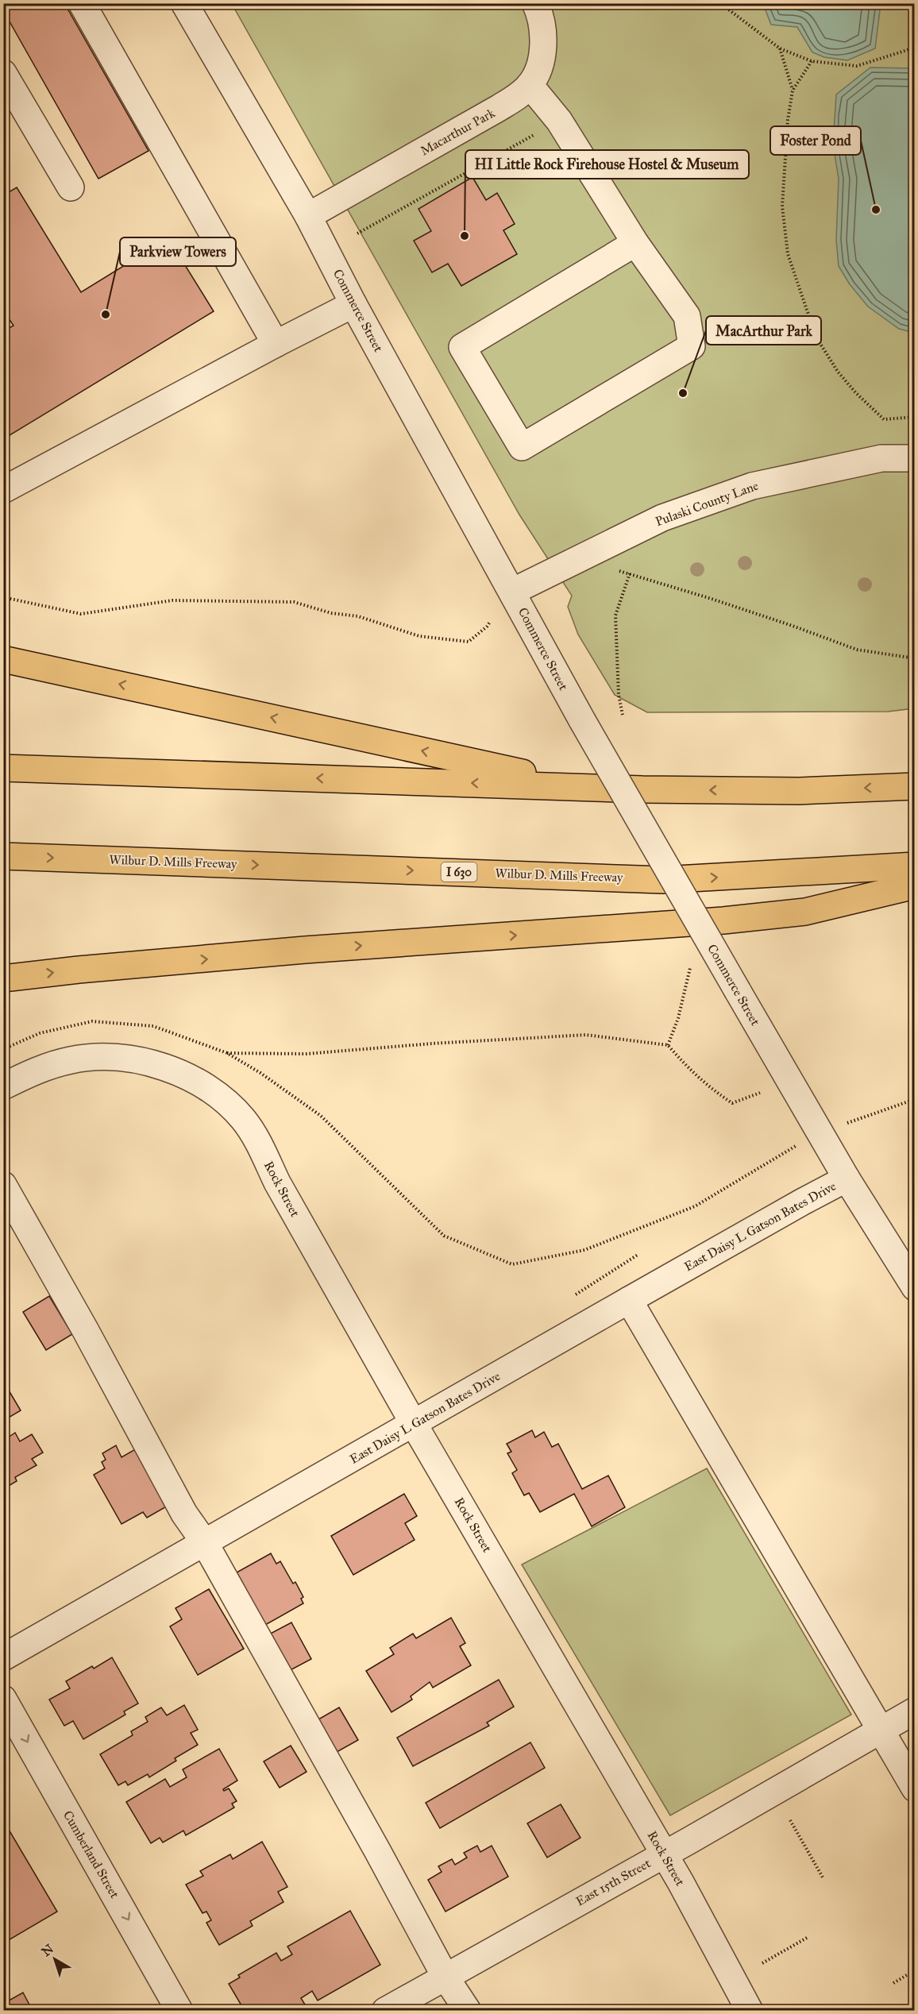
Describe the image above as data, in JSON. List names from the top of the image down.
{
  "streets": {
    "highway": ["Wilbur D. Mills Freeway", "I 630"],
    "street": [
      "Macarthur Park",
      "Commerce Street",
      "Pulaski County Lane",
      "Rock Street",
      "East Daisy L Gatson Bates Drive",
      "Cumberland Street",
      "East 15th Street"
    ]
  },
  "crossings": [
    ["Macarthur Park", "Commerce Street"],
    ["Commerce Street", "Pulaski County Lane"],
    ["Commerce Street", "East Daisy L Gatson Bates Drive"],
    ["Rock Street", "East Daisy L Gatson Bates Drive"],
    ["Rock Street", "East 15th Street"]
  ],
  "one_way": ["Cumberland Street"],
  "places": [
    "Foster Pond",
    "HI Little Rock Firehouse Hostel & Museum",
    "Parkview Towers",
    "MacArthur Park"
  ],
  "north": "top left"
}
